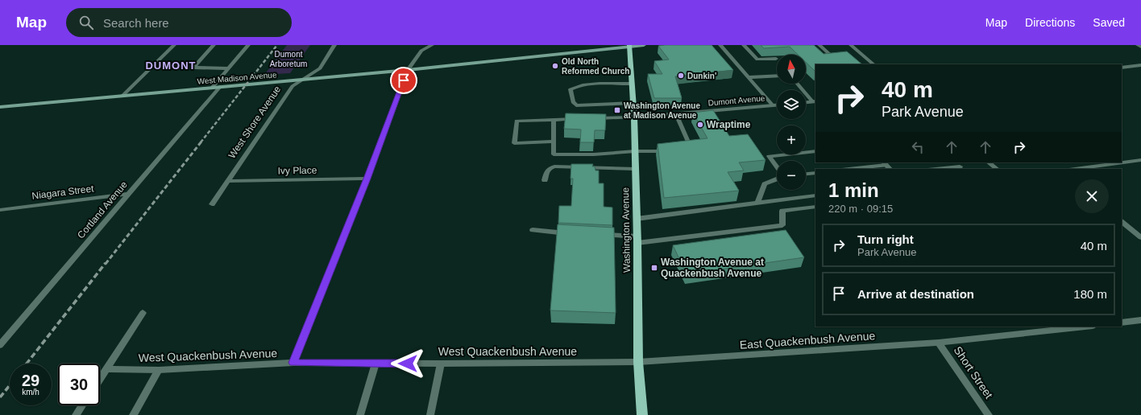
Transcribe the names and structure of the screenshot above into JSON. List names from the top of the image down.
{
  "streets": {
    "main road": ["West Madison Avenue", "Washington Avenue"],
    "street": [
      "Dumont Avenue",
      "West Shore Avenue",
      "Ivy Place",
      "Niagara Street",
      "Cortland Avenue",
      "East Quackenbush Avenue",
      "West Quackenbush Avenue",
      "Short Street"
    ]
  },
  "crossings": [
    ["West Madison Avenue", "West Shore Avenue"],
    ["West Madison Avenue", "Cortland Avenue"],
    ["West Madison Avenue", "Washington Avenue"],
    ["Dumont Avenue", "Washington Avenue"],
    ["West Shore Avenue", "Ivy Place"],
    ["Niagara Street", "Cortland Avenue"],
    ["Washington Avenue", "East Quackenbush Avenue"],
    ["Washington Avenue", "West Quackenbush Avenue"],
    ["East Quackenbush Avenue", "West Quackenbush Avenue"],
    ["East Quackenbush Avenue", "Short Street"]
  ],
  "districts": ["DUMONT"],
  "parks": ["Dumont Arboretum"],
  "places": {
    "other": ["Old North Reformed Church", "Dunkin'", "Wraptime"],
    "transit": ["Washington Avenue at Madison Avenue", "Washington Avenue at Quackenbush Avenue"]
  },
  "north": "top",
  "page": {
    "header": "Map",
    "search": "Search here",
    "nav": ["Map", "Directions", "Saved"],
    "map_buttons": ["+", "−"],
    "turn": ["40 m", "Park Avenue"],
    "heading": ["1 min", "220 m · 09:15"],
    "list": [
      {
        "name": "Turn right",
        "note": "Park Avenue",
        "value": "40 m"
      },
      {
        "name": "Arrive at destination",
        "value": "180 m"
      }
    ],
    "speed": "29 km/h",
    "limit": "30"
  }
}
